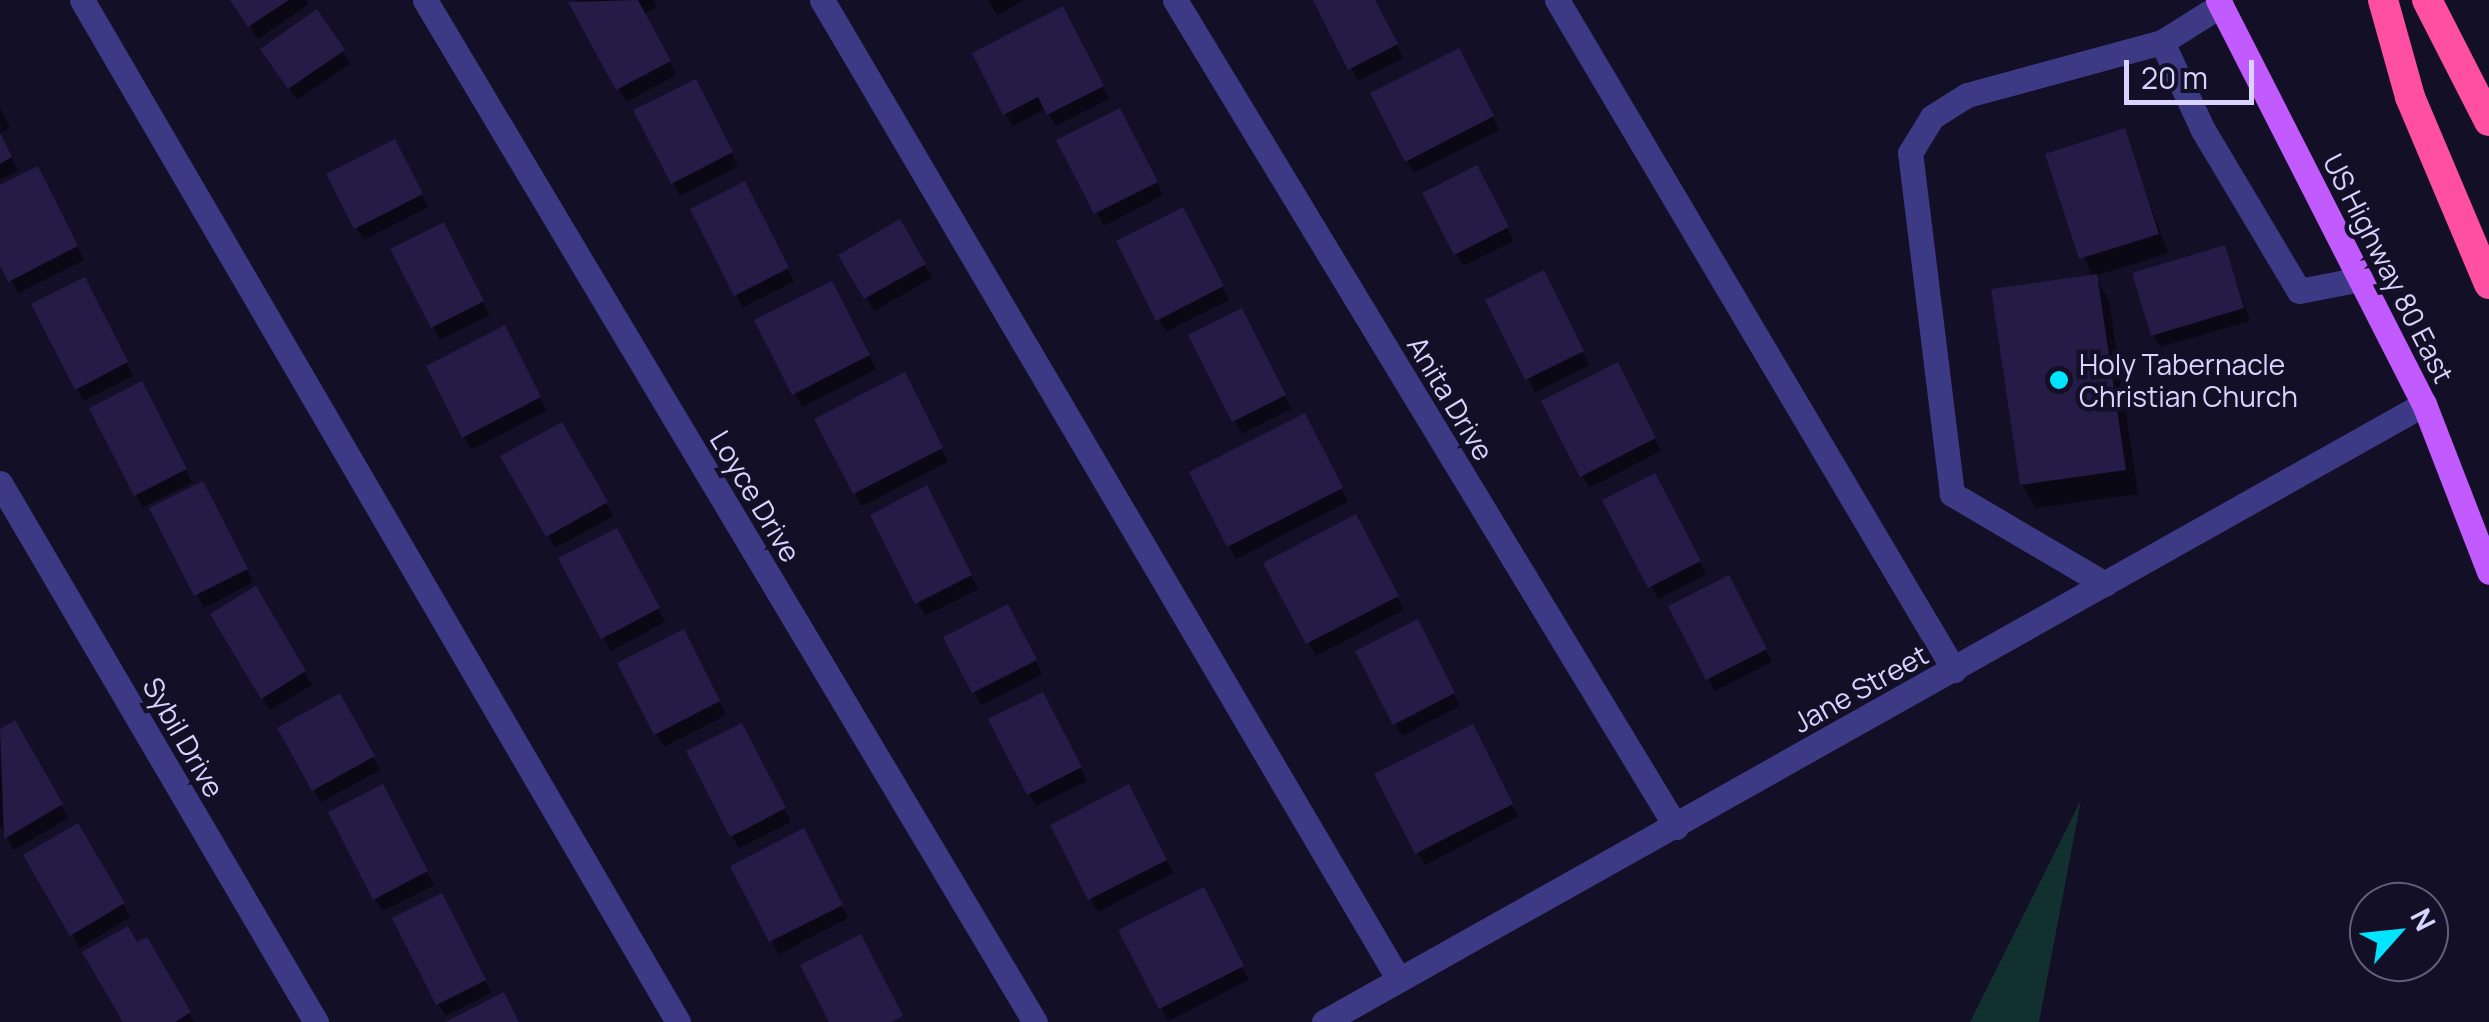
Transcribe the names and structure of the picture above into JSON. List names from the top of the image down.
{
  "streets": {
    "main road": ["US Highway 80 East"],
    "street": [
      "Anita Drive",
      "Loyce Drive",
      "Jane Street",
      "Sybil Drive"
    ]
  },
  "crossings": [
    ["US Highway 80 East", "Jane Street"],
    ["Anita Drive", "Jane Street"]
  ],
  "places": ["Holy Tabernacle Christian Church"],
  "scale_bar": "20 m",
  "north": "top right"
}
